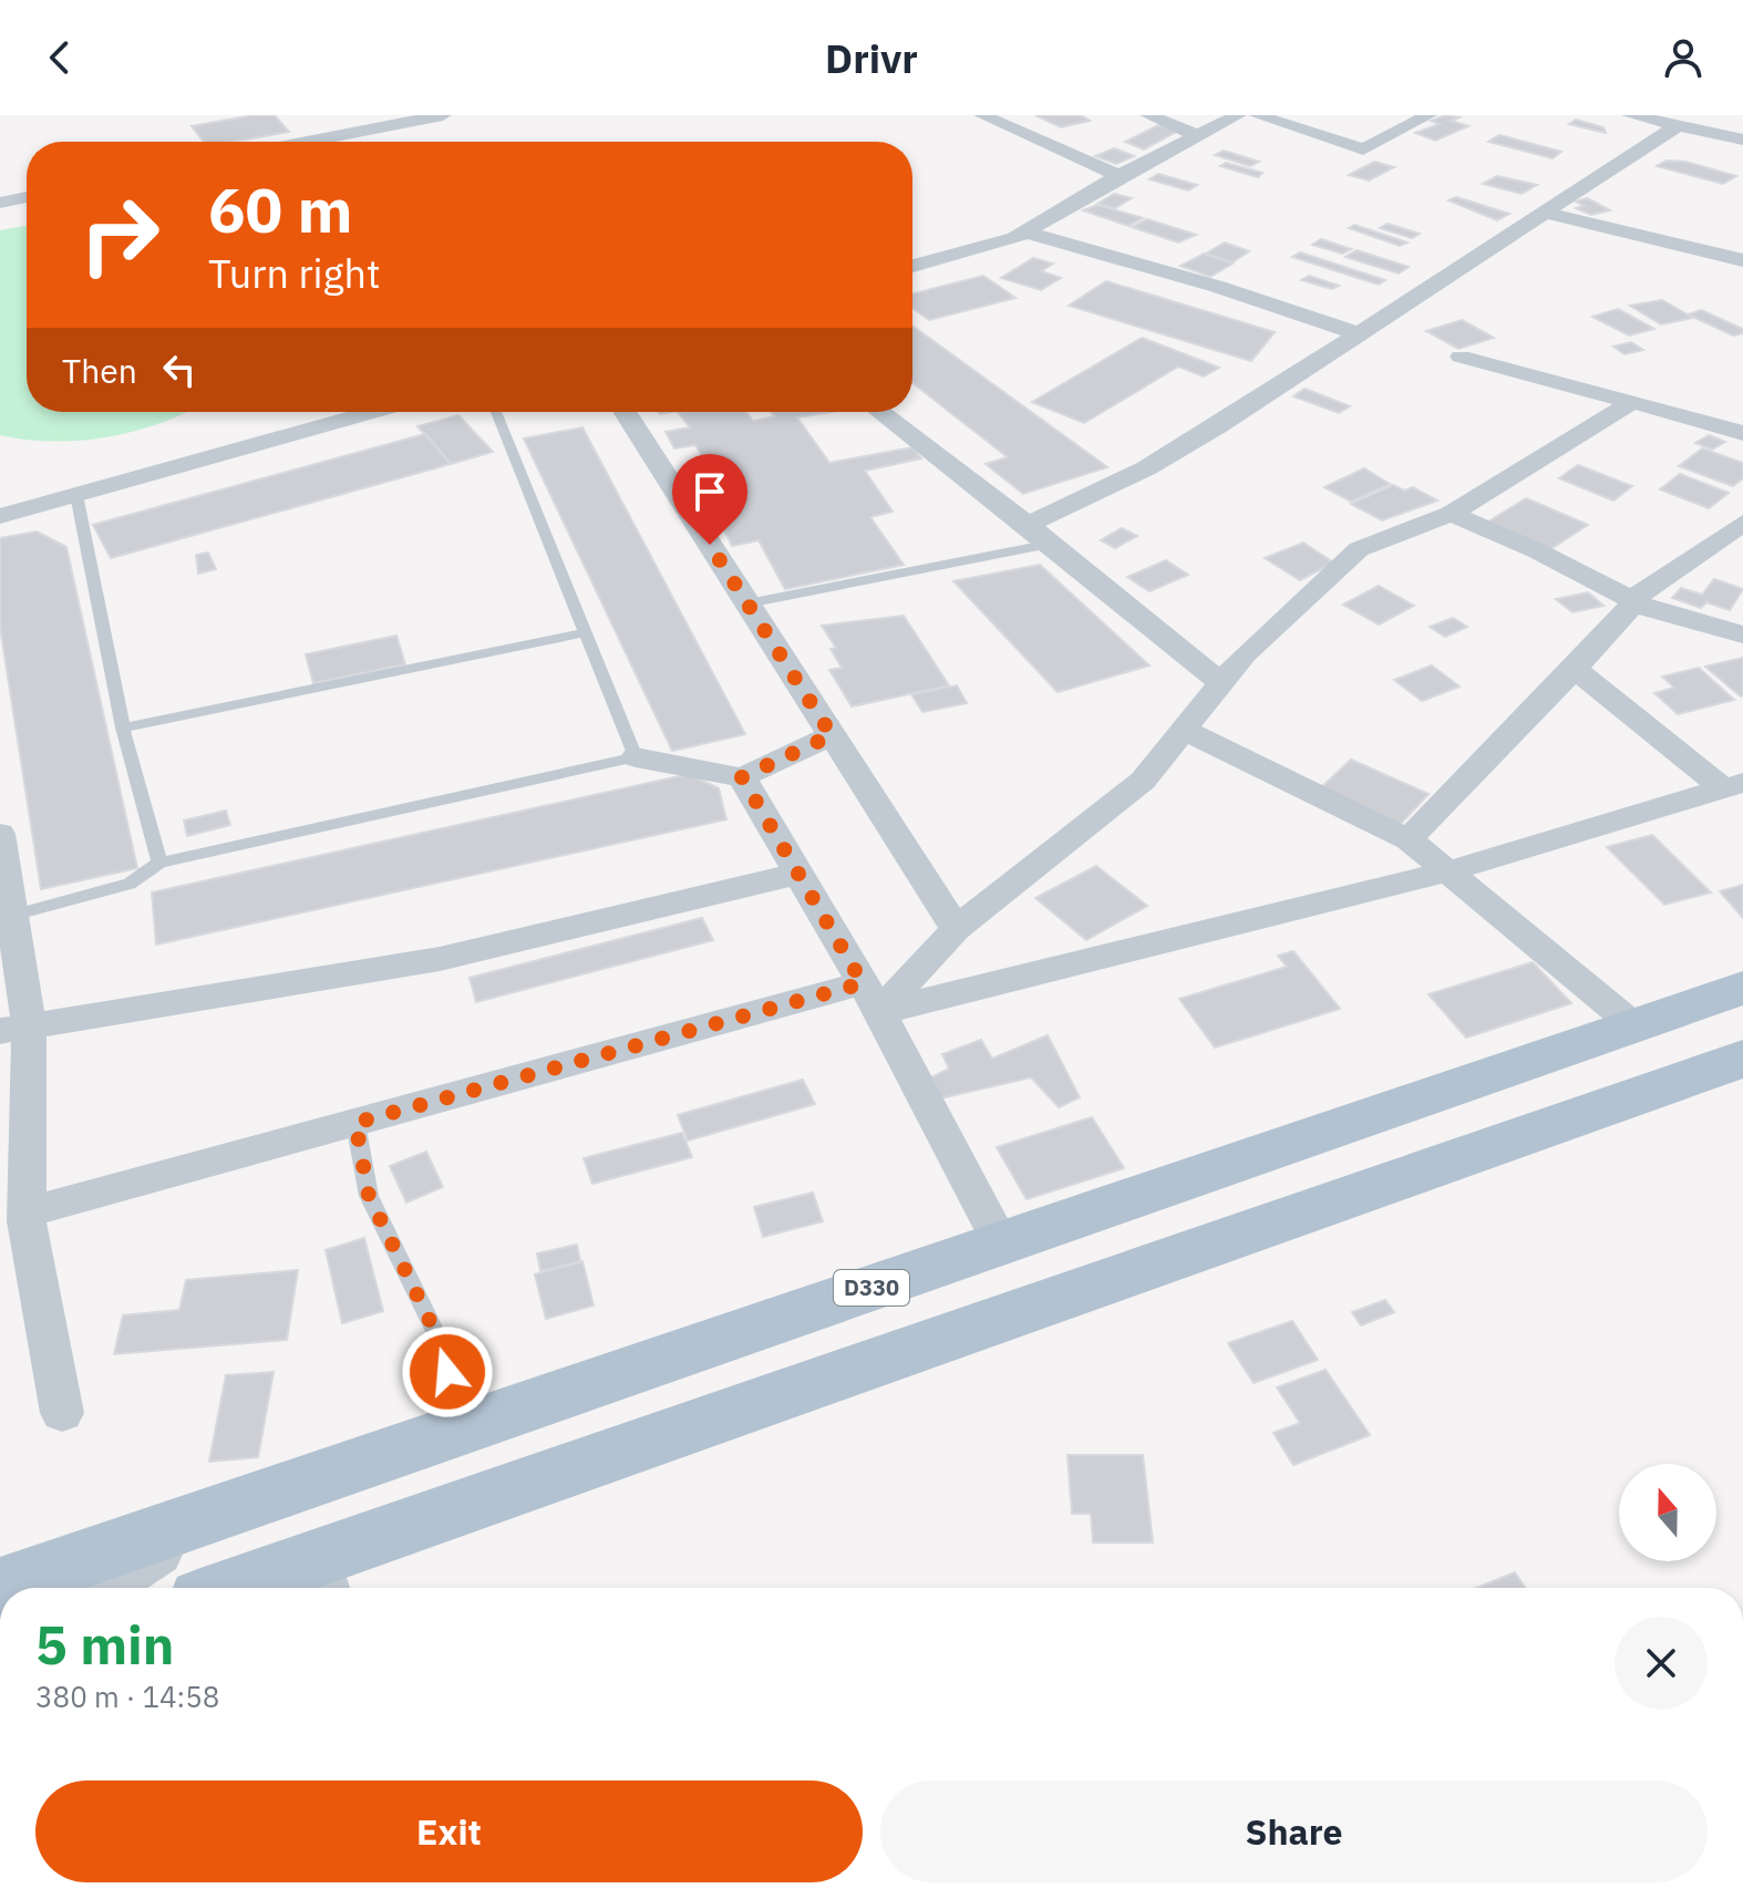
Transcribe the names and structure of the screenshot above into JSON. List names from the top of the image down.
{
  "streets": {
    "main road": ["D330"]
  },
  "north": "top",
  "page": {
    "header": "Drivr",
    "turn": ["60 m", "Turn right"],
    "then": "Then",
    "heading": ["5 min", "380 m · 14:58"],
    "buttons": ["Exit", "Share"]
  }
}
